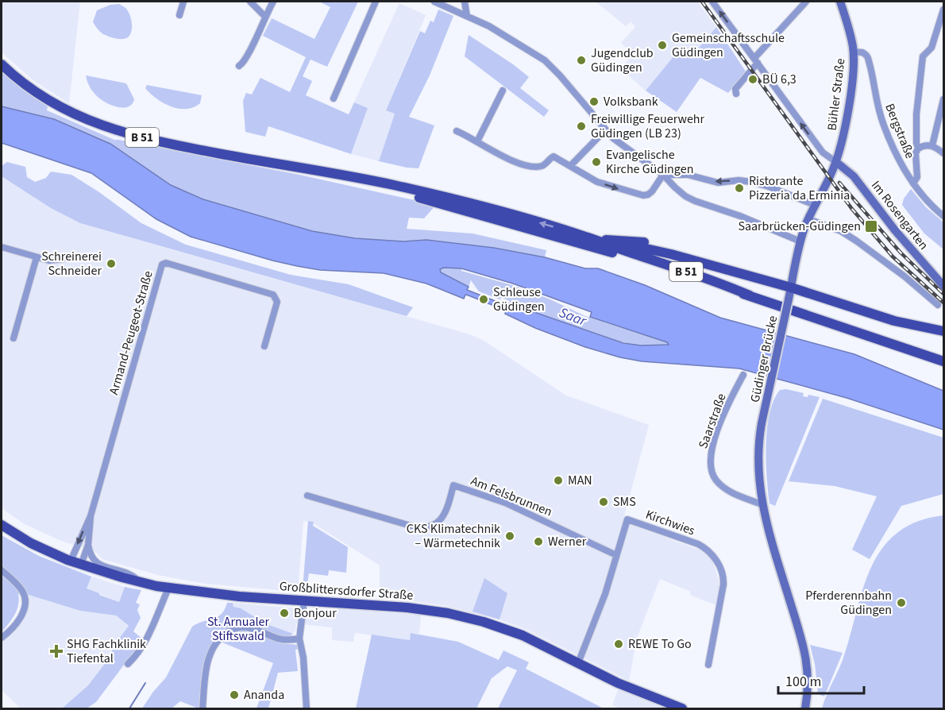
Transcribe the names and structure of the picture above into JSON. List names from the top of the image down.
{
  "streets": {
    "main road": [
      "Bühler Straße",
      "B 51",
      "Im Rosengarten",
      "Güdinger Brücke",
      "Großblittersdorfer Straße"
    ],
    "street": [
      "Bergstraße",
      "Armand-Peugeot-Straße",
      "Saarstraße",
      "Am Felsbrunnen",
      "Kirchwies"
    ]
  },
  "crossings": [
    ["Bühler Straße", "Bergstraße"],
    ["Bühler Straße", "Im Rosengarten"],
    ["Bühler Straße", "Güdinger Brücke"],
    ["Armand-Peugeot-Straße", "Großblittersdorfer Straße"],
    ["Güdinger Brücke", "Saarstraße"],
    ["Am Felsbrunnen", "Kirchwies"],
    ["Kirchwies", "Großblittersdorfer Straße"]
  ],
  "water": ["Saar"],
  "parks": ["St. Arnualer Stiftswald"],
  "places": {
    "other": [
      "Gemeinschaftsschule Güdingen",
      "Jugendclub Güdingen",
      "BÜ 6,3",
      "Volksbank",
      "Freiwillige Feuerwehr Güdingen (LB 23)",
      "Evangelische Kirche Güdingen",
      "Ristorante Pizzeria da Erminia",
      "Schreinerei Schneider",
      "Schleuse Güdingen",
      "MAN",
      "SMS",
      "CKS Klimatechnik – Wärmetechnik",
      "Werner",
      "Pferderennbahn Güdingen",
      "Bonjour",
      "REWE To Go",
      "Ananda"
    ],
    "transit": ["Saarbrücken-Güdingen"],
    "health": ["SHG Fachklinik Tiefental"]
  },
  "scale_bar": "100 m"
}
